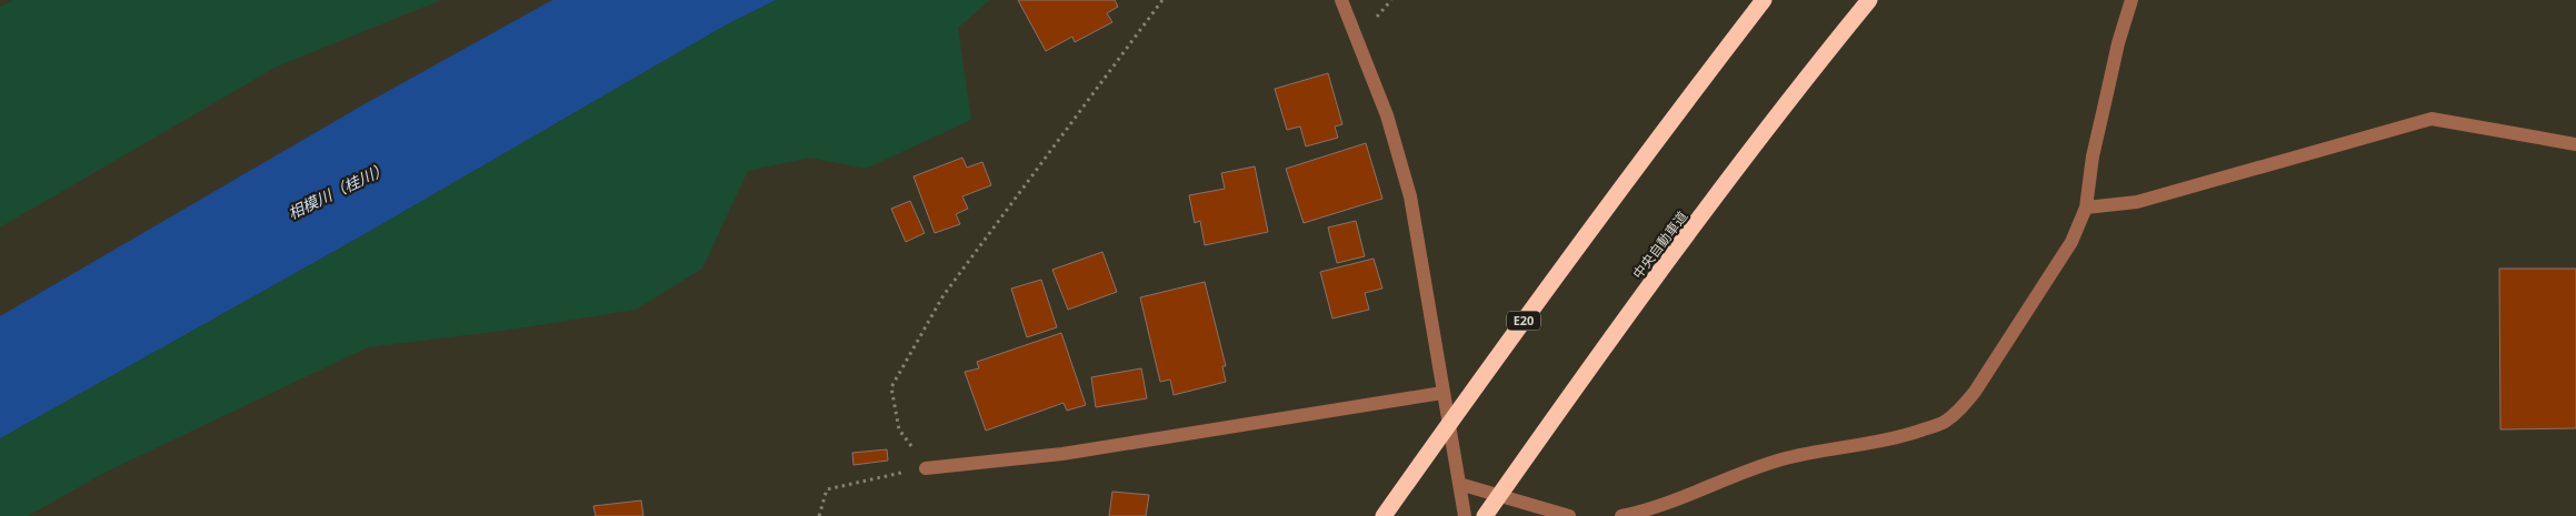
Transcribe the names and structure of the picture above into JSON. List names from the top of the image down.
{
  "streets": {
    "highway": ["中央自動車道", "E20"]
  },
  "water": ["相模川（桂川）"]
}
